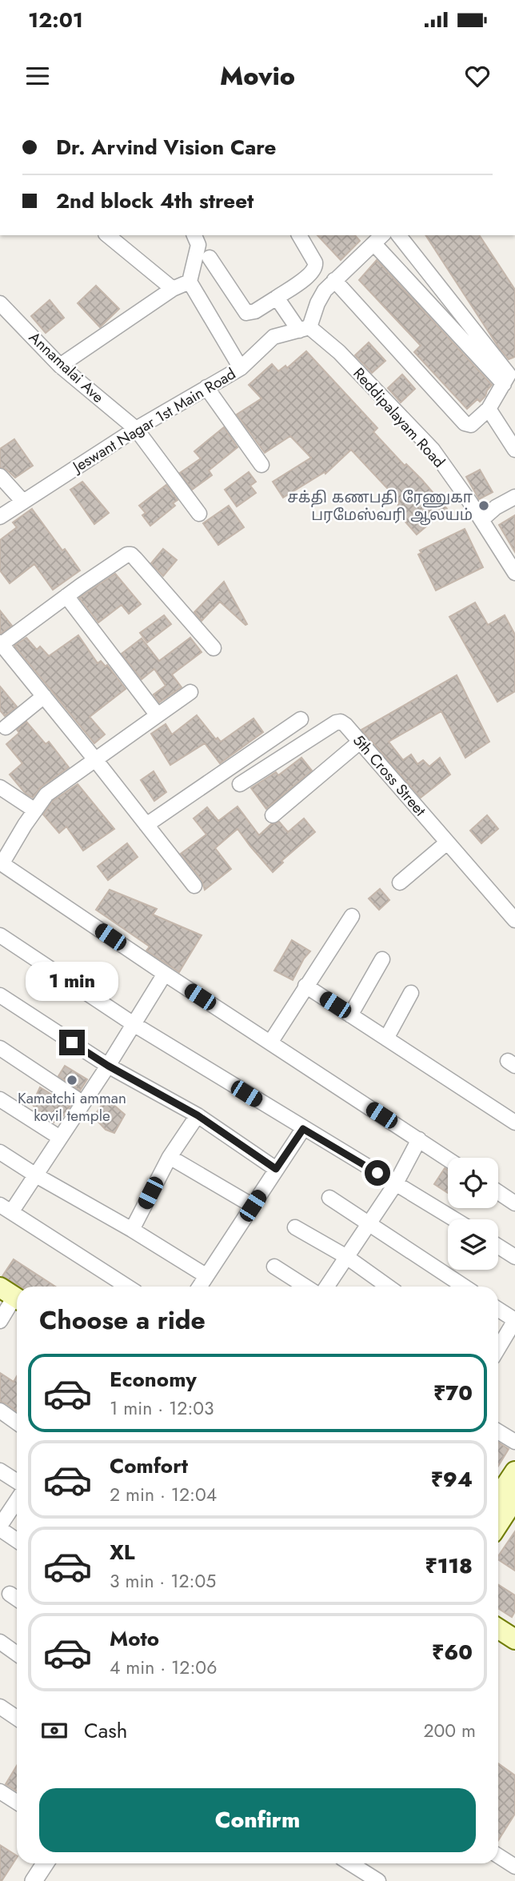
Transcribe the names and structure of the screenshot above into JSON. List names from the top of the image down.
{
  "streets": {
    "street": [
      "Annamalai Ave",
      "Reddipalayam Road",
      "Jeswant Nagar 1st Main Road",
      "5th Cross Street"
    ]
  },
  "crossings": [
    ["Annamalai Ave", "Jeswant Nagar 1st Main Road"],
    ["Reddipalayam Road", "Jeswant Nagar 1st Main Road"]
  ],
  "places": ["சக்தி கணபதி ரேணுகா பரமேஸ்வரி ஆலயம்", "Kamatchi amman kovil temple"],
  "page": {
    "status": "12:01",
    "header": "Movio",
    "banner": ["Dr. Arvind Vision Care", "2nd block 4th street"],
    "bubble": "1 min",
    "heading": "Choose a ride",
    "list": [
      {
        "name": "Economy",
        "note": "1 min · 12:03",
        "value": "₹70"
      },
      {
        "name": "Comfort",
        "note": "2 min · 12:04",
        "value": "₹94"
      },
      {
        "name": "XL",
        "note": "3 min · 12:05",
        "value": "₹118"
      },
      {
        "name": "Moto",
        "note": "4 min · 12:06",
        "value": "₹60"
      }
    ],
    "pay": ["Cash", "200 m"],
    "buttons": "Confirm"
  }
}
